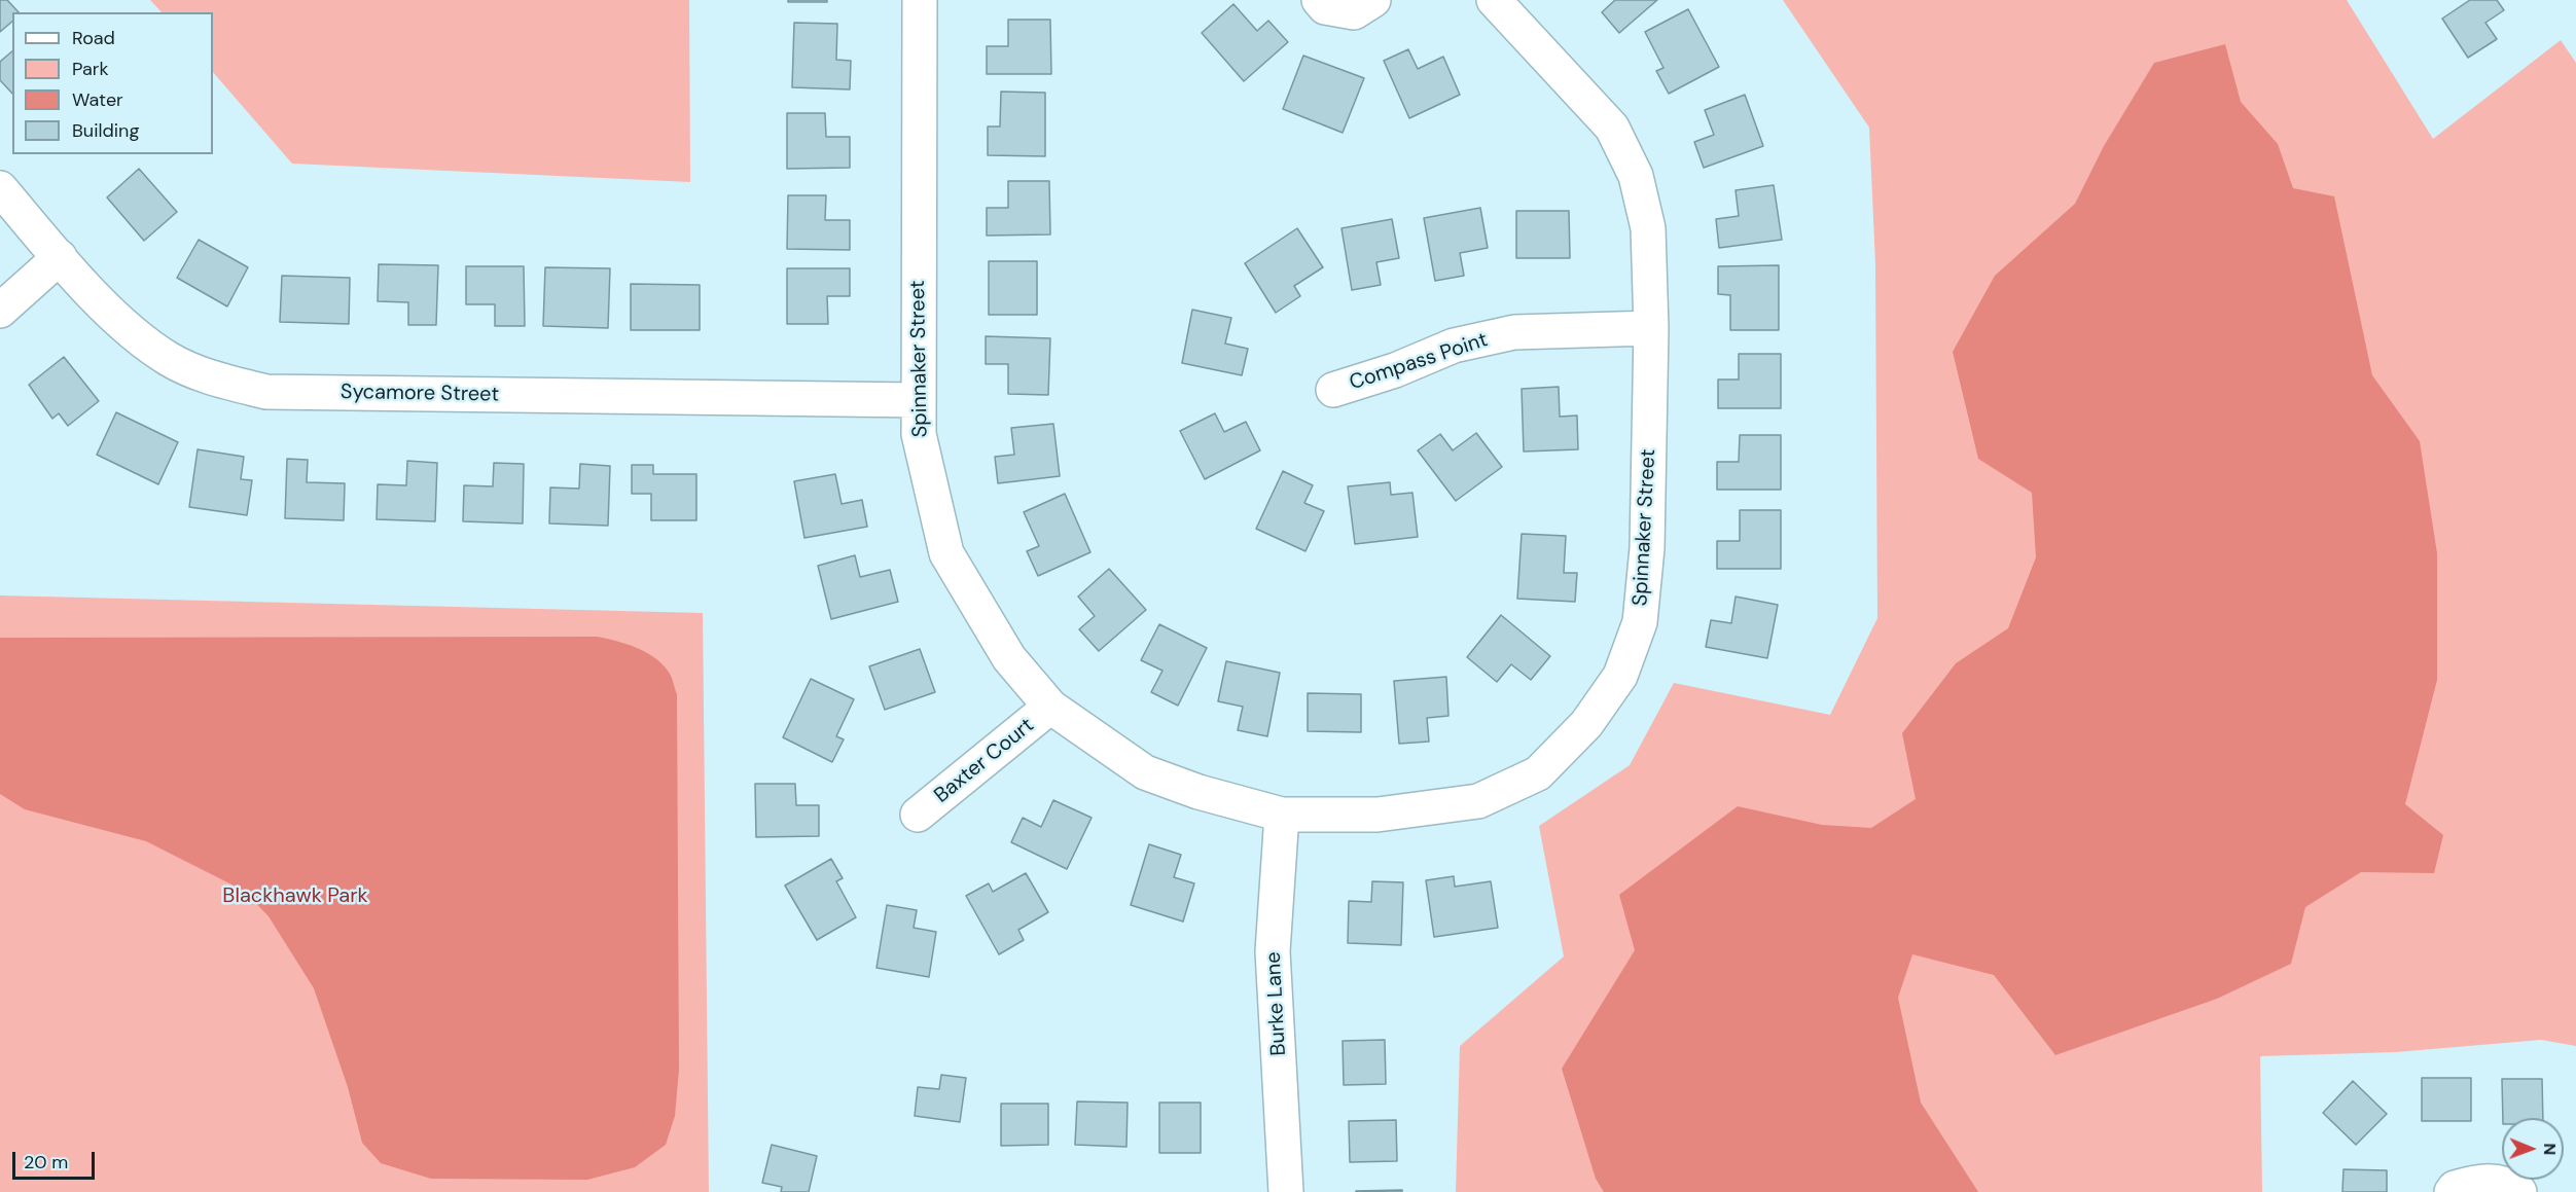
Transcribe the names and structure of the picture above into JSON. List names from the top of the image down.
{
  "streets": {
    "street": [
      "Spinnaker Street",
      "Compass Point",
      "Sycamore Street",
      "Baxter Court",
      "Burke Lane"
    ]
  },
  "crossings": [
    ["Spinnaker Street", "Compass Point"],
    ["Spinnaker Street", "Sycamore Street"],
    ["Spinnaker Street", "Baxter Court"],
    ["Spinnaker Street", "Burke Lane"]
  ],
  "parks": ["Blackhawk Park"],
  "legend": [
    "Road",
    "Park",
    "Water",
    "Building"
  ],
  "scale_bar": "20 m",
  "north": "right"
}
